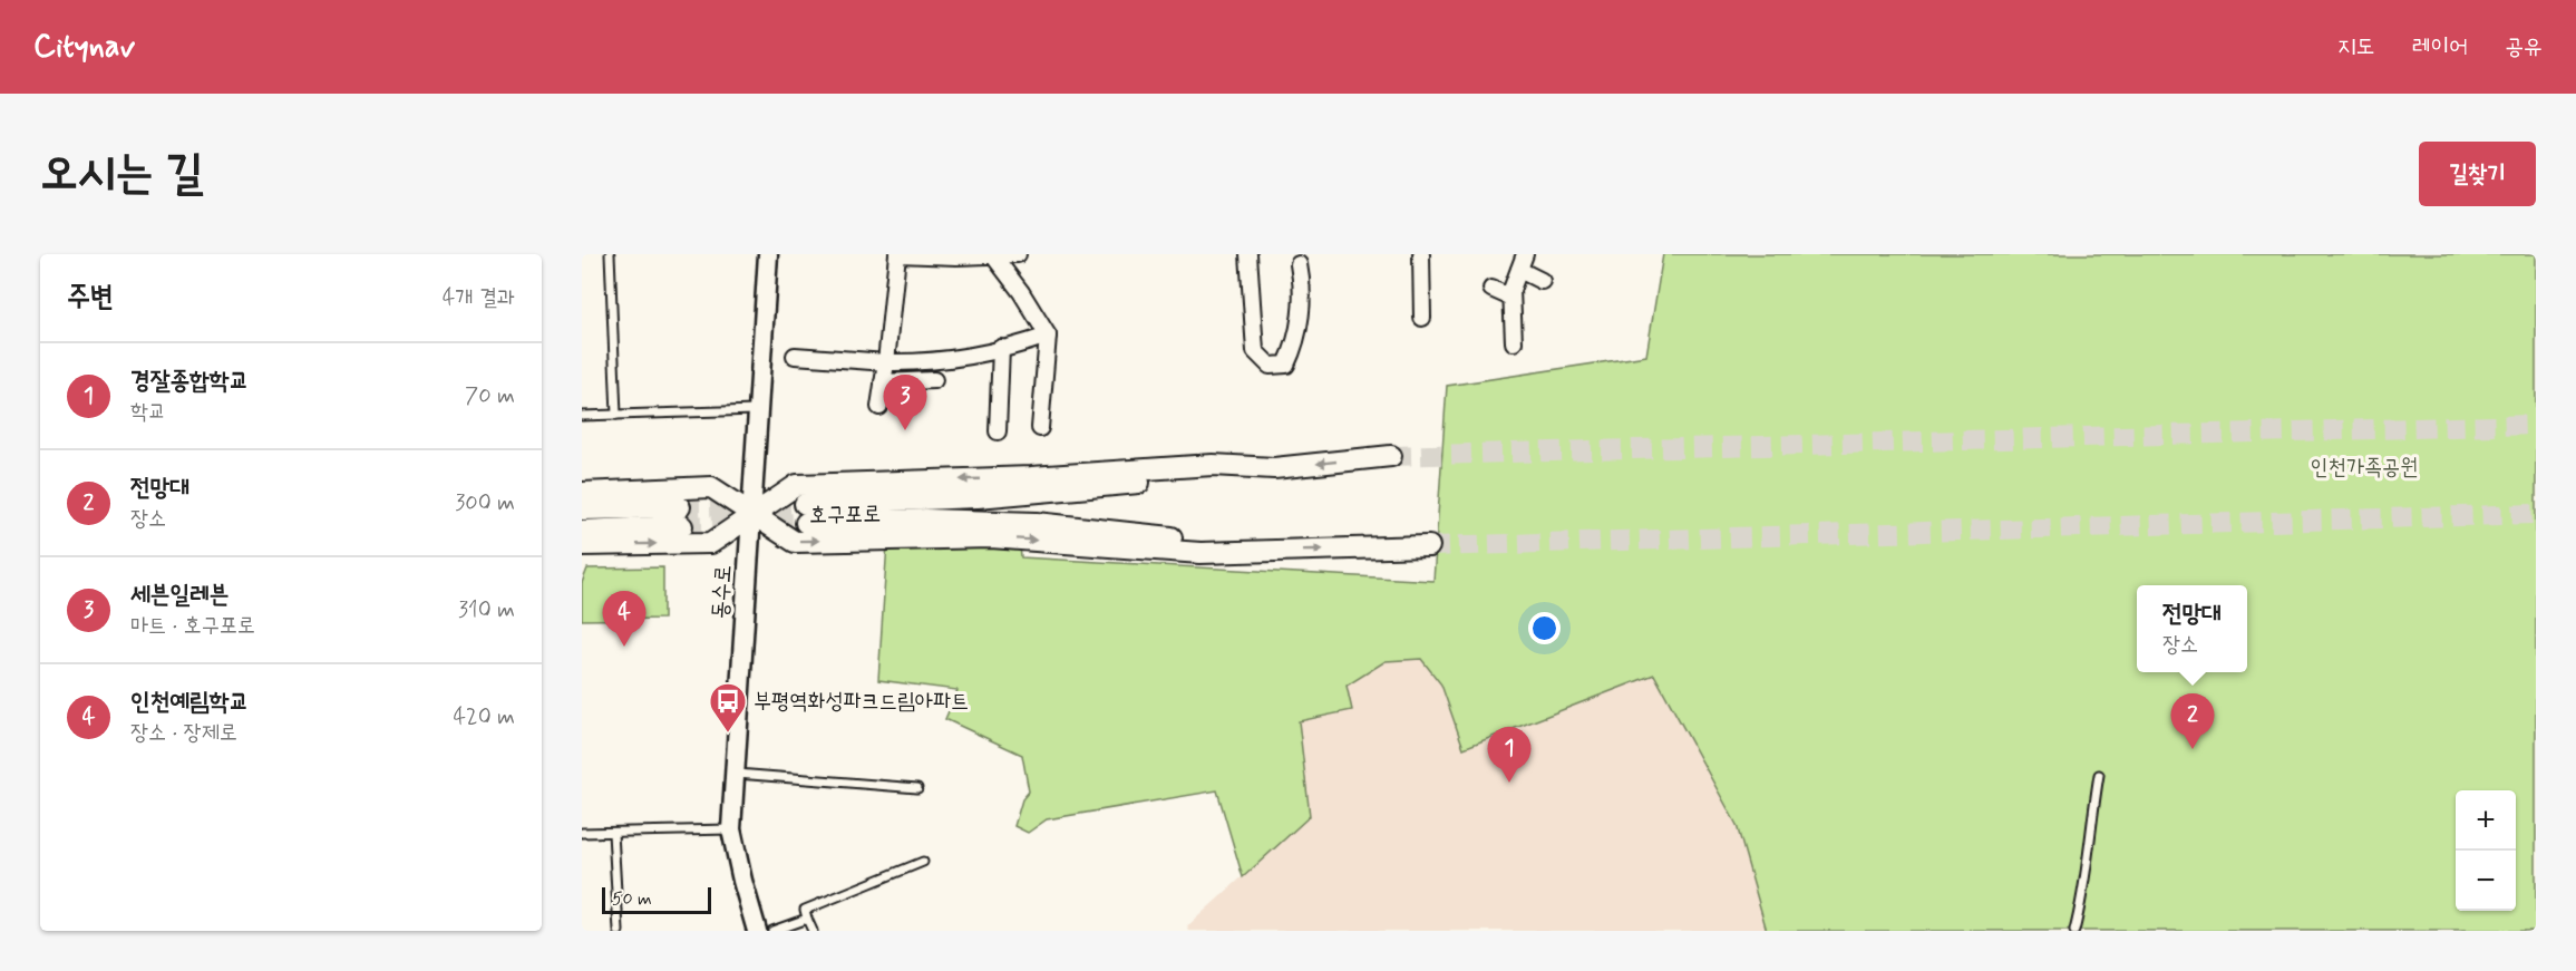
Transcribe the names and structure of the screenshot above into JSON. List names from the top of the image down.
{
  "streets": {
    "main road": ["호구포로"],
    "street": ["동수로"]
  },
  "crossings": [
    ["호구포로", "동수로"]
  ],
  "parks": ["인천가족공원"],
  "places": {
    "bus stop": ["부평역화성파크드림아파트"]
  },
  "scale_bar": "50 m",
  "page": {
    "header": "Citynav",
    "nav": ["지도", "레이어", "공유"],
    "buttons": "길찾기",
    "title": "오시는 길",
    "heading": ["주변", "4개 결과"],
    "list": [
      {
        "mark": "1",
        "name": "경잘종합학교",
        "note": "학교",
        "value": "70 m"
      },
      {
        "mark": "2",
        "name": "전망대",
        "note": "장소",
        "value": "300 m"
      },
      {
        "mark": "3",
        "name": "세븐일레븐",
        "note": "마트 · 호구포로",
        "value": "310 m"
      },
      {
        "mark": "4",
        "name": "인천예림학교",
        "note": "장소 · 장제로",
        "value": "420 m"
      }
    ],
    "pins": [
      "3",
      "4",
      "2",
      "1"
    ],
    "popup": ["전망대", "장소"],
    "map_buttons": ["+", "−"],
    "scale": "50 m"
  }
}
